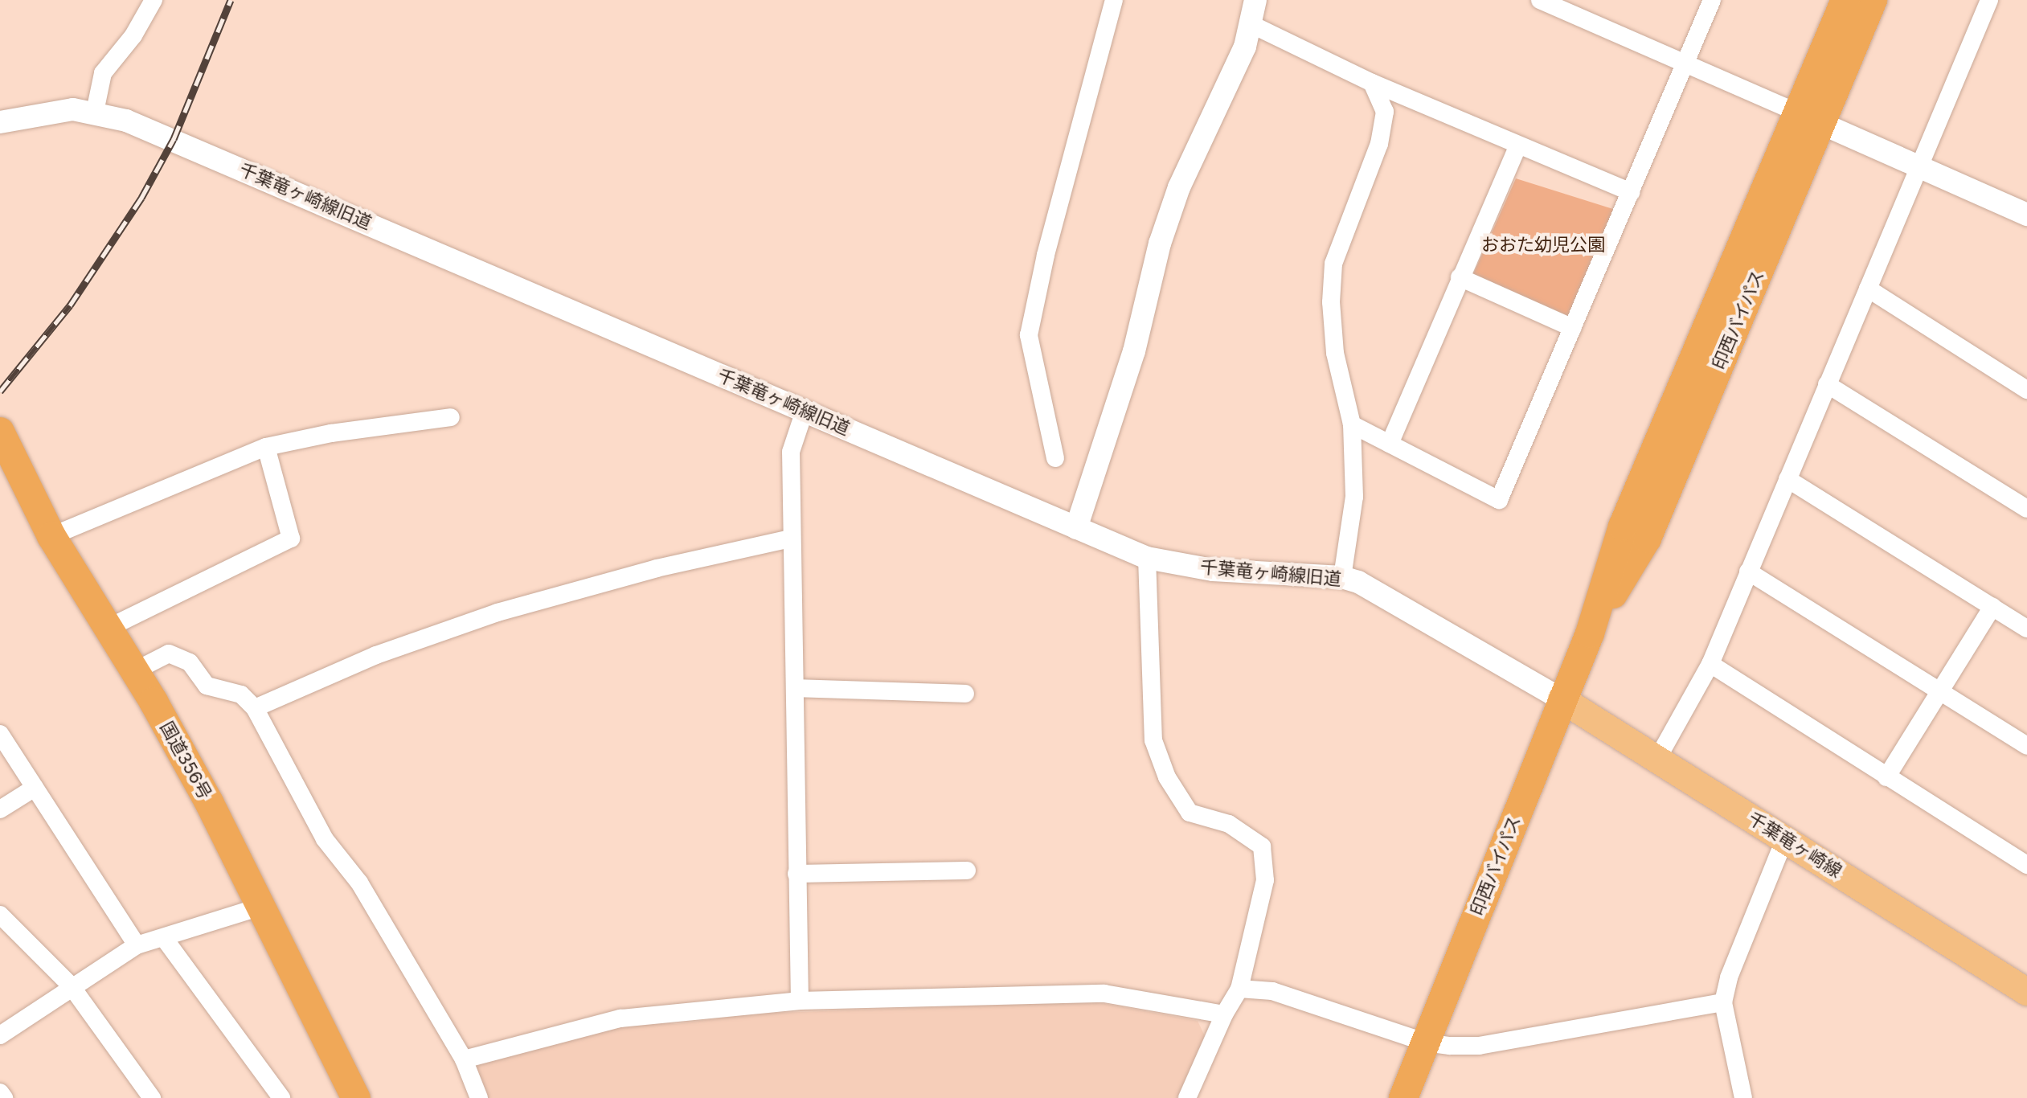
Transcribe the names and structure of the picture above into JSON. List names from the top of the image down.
{
  "streets": {
    "highway": ["印西バイパス", "国道356号"],
    "main road": ["千葉竜ヶ崎線"],
    "street": ["千葉竜ヶ崎線旧道"]
  },
  "crossings": [
    ["千葉竜ヶ崎線旧道", "印西バイパス"],
    ["千葉竜ヶ崎線旧道", "千葉竜ヶ崎線"],
    ["印西バイパス", "千葉竜ヶ崎線"]
  ],
  "parks": ["おおた幼児公園"]
}
